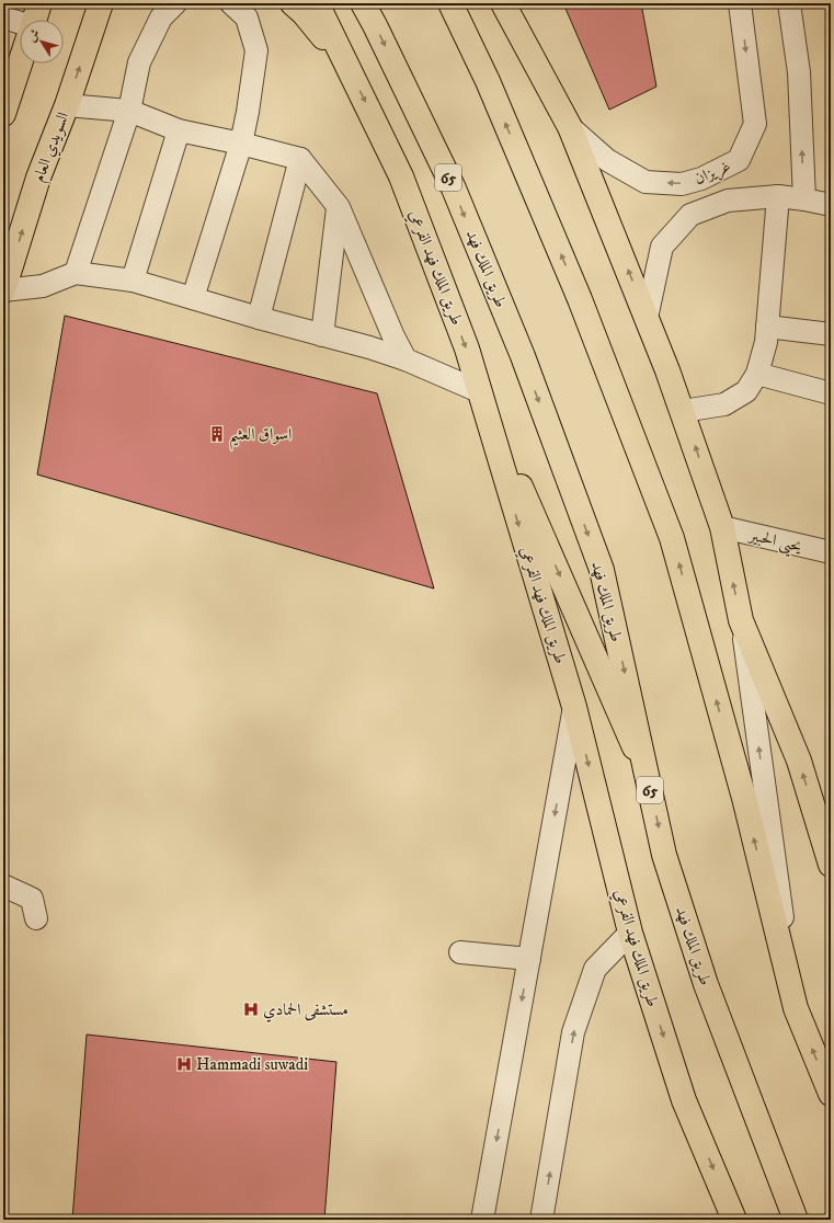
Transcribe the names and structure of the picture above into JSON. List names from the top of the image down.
{
  "streets": {
    "main road": [
      "السويدي العام",
      "65",
      "طريق الملك فهد الفرعي",
      "طريق الملك فهد"
    ],
    "street": ["غريزان", "يحيى الحبير"]
  },
  "one_way": ["السويدي العام"],
  "places": {
    "building": ["اسواق العثيم"],
    "hospital": ["مستشفى الحمادي", "Hammadi suwadi"]
  },
  "north": "top left"
}
